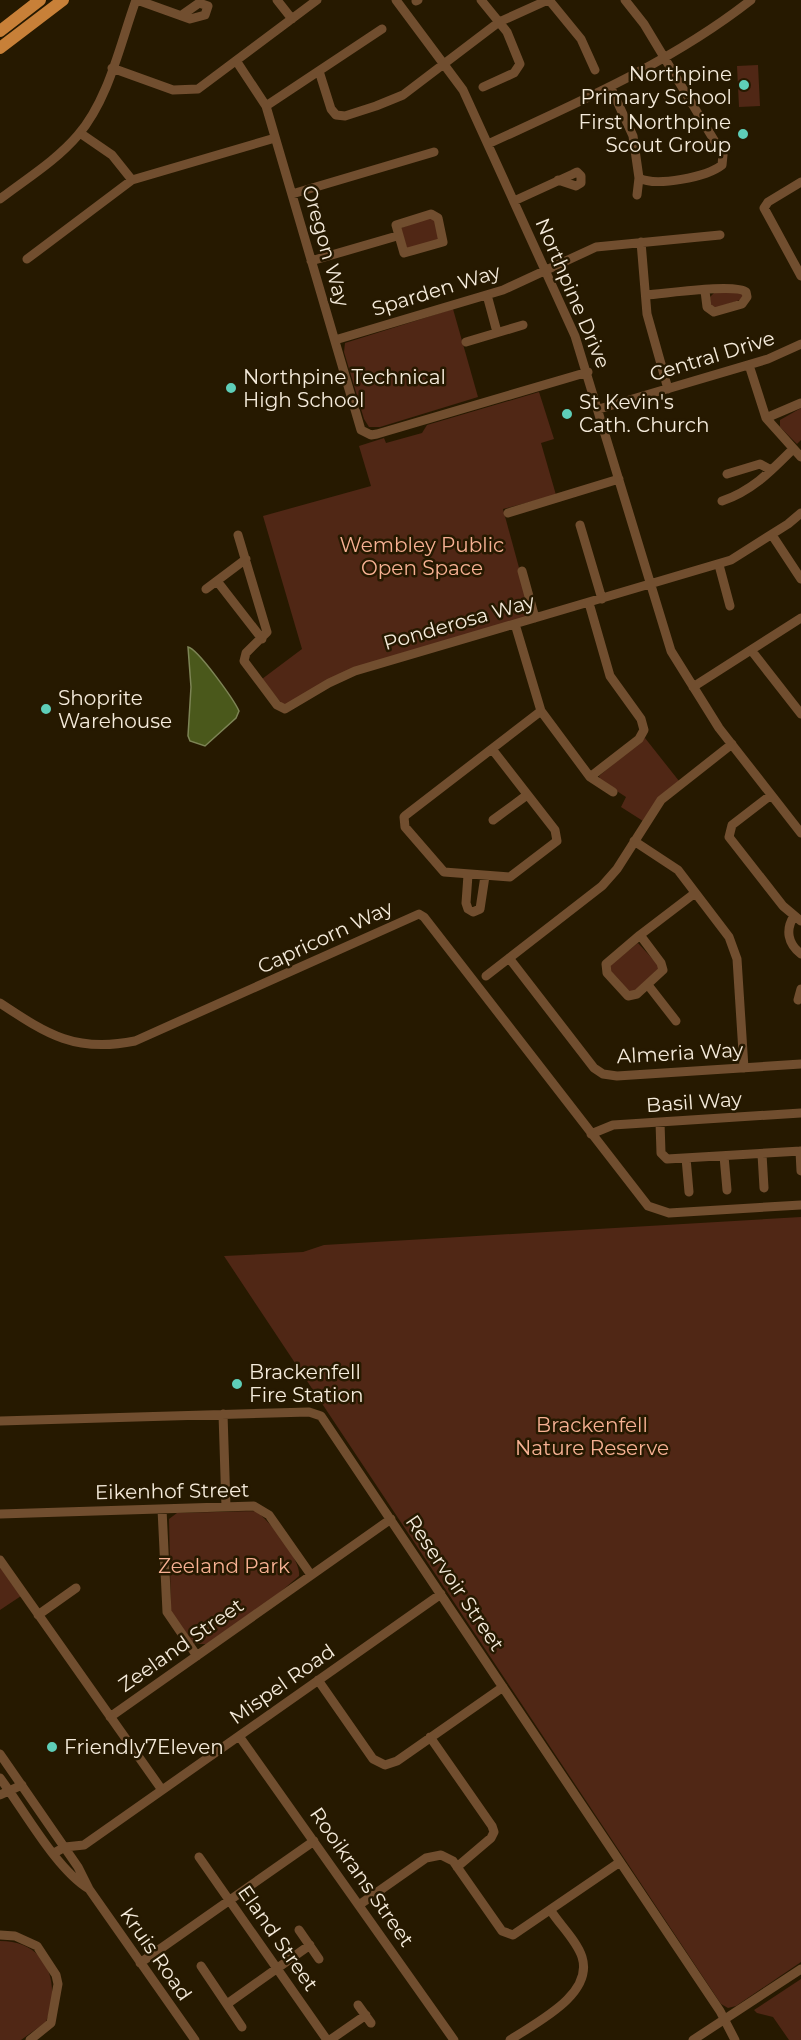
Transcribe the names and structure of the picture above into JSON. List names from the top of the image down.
{
  "streets": {
    "street": [
      "Oregon Way",
      "Sparden Way",
      "Northpine Drive",
      "Central Drive",
      "Ponderosa Way",
      "Capricorn Way",
      "Almeria Way",
      "Basil Way",
      "Eikenhof Street",
      "Reservoir Street",
      "Zeeland Street",
      "Mispel Road",
      "Rooikrans Street",
      "Eland Street",
      "Kruis Road"
    ]
  },
  "crossings": [
    ["Oregon Way", "Sparden Way"],
    ["Oregon Way", "Northpine Drive"],
    ["Sparden Way", "Northpine Drive"],
    ["Northpine Drive", "Central Drive"],
    ["Northpine Drive", "Ponderosa Way"],
    ["Capricorn Way", "Basil Way"],
    ["Eikenhof Street", "Zeeland Street"],
    ["Reservoir Street", "Zeeland Street"],
    ["Reservoir Street", "Mispel Road"],
    ["Mispel Road", "Rooikrans Street"],
    ["Mispel Road", "Kruis Road"]
  ],
  "parks": ["Wembley Public Open Space", "Brackenfell Nature Reserve", "Zeeland Park"],
  "places": [
    "Northpine Primary School",
    "First Northpine Scout Group",
    "Northpine Technical High School",
    "St Kevin's Cath. Church",
    "Shoprite Warehouse",
    "Brackenfell Fire Station",
    "Friendly7Eleven"
  ]
}
